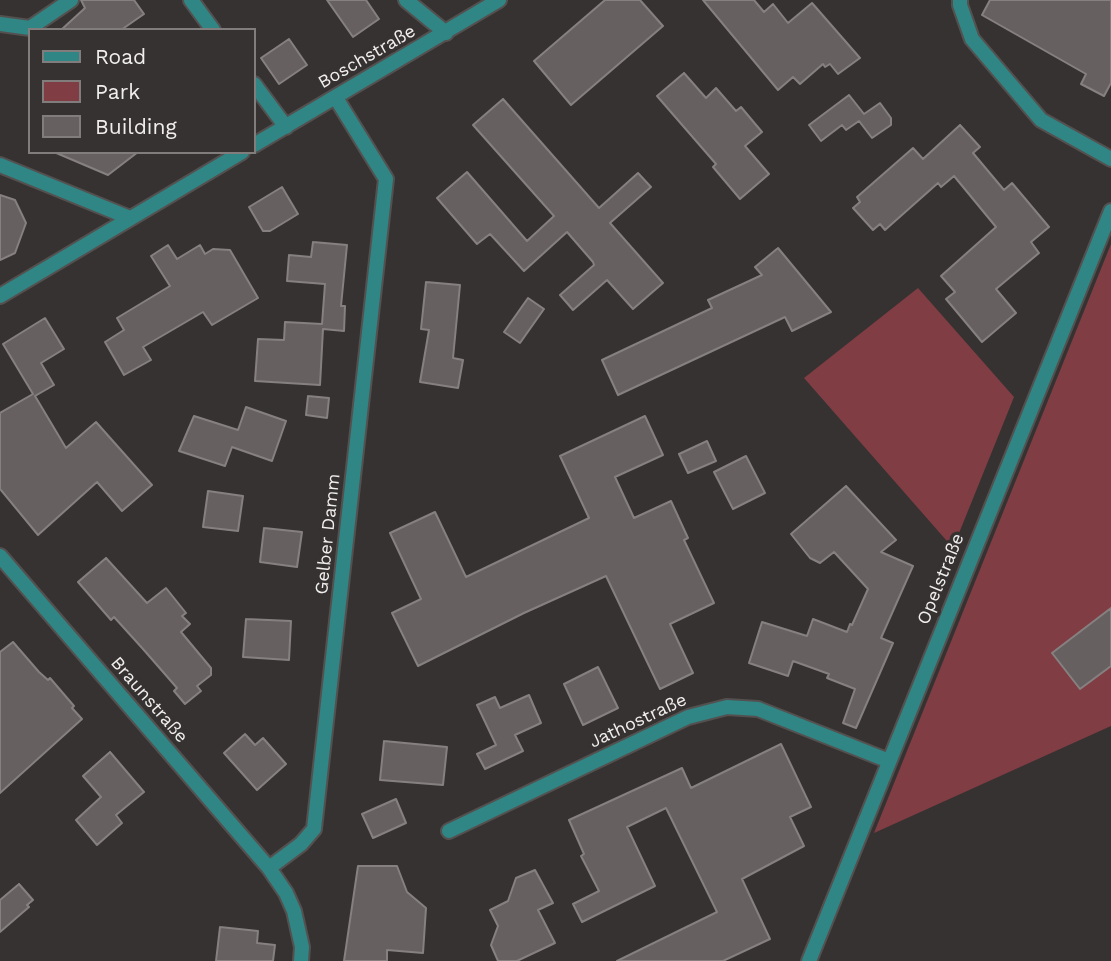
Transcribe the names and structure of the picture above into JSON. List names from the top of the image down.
{
  "streets": {
    "street": [
      "Boschstraße",
      "Gelber Damm",
      "Opelstraße",
      "Braunstraße",
      "Jathostraße"
    ]
  },
  "crossings": [
    ["Boschstraße", "Gelber Damm"],
    ["Gelber Damm", "Braunstraße"],
    ["Opelstraße", "Jathostraße"]
  ],
  "legend": ["Road", "Park", "Building"]
}
